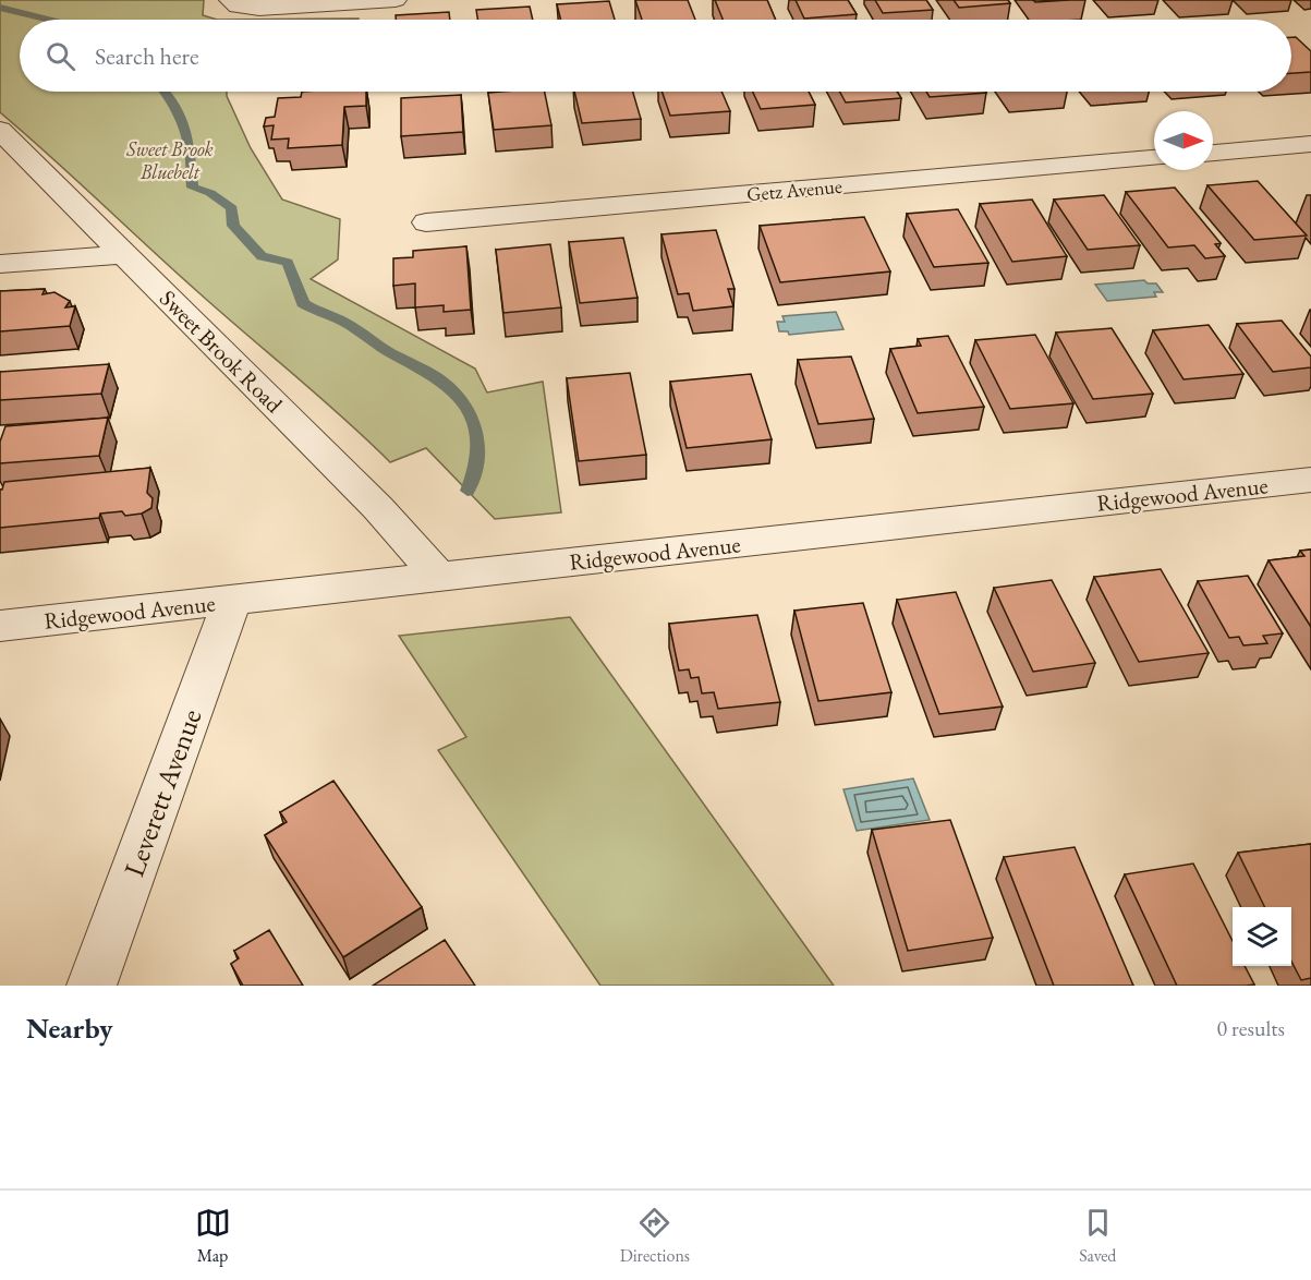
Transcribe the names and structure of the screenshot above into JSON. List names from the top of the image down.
{
  "streets": {
    "street": [
      "Getz Avenue",
      "Sweet Brook Road",
      "Ridgewood Avenue",
      "Leverett Avenue"
    ]
  },
  "crossings": [
    ["Sweet Brook Road", "Ridgewood Avenue"],
    ["Ridgewood Avenue", "Leverett Avenue"]
  ],
  "parks": ["Sweet Brook Bluebelt"],
  "north": "right",
  "page": {
    "search": "Search here",
    "heading": ["Nearby", "0 results"],
    "nav": ["Map", "Directions", "Saved"]
  }
}
